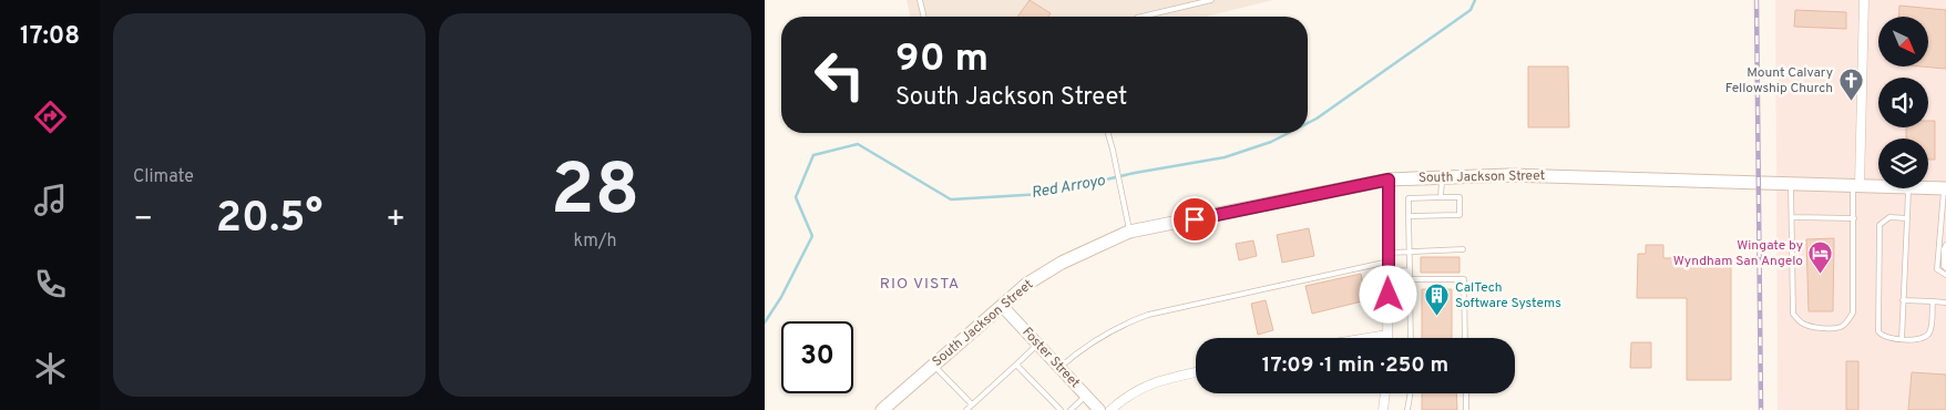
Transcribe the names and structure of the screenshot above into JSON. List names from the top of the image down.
{
  "streets": {
    "main road": ["South Jackson Street"],
    "street": ["Foster Street"]
  },
  "crossings": [
    ["South Jackson Street", "Foster Street"]
  ],
  "districts": ["RIO VISTA"],
  "water": ["Red Arroyo"],
  "places": {
    "church": ["Mount Calvary Fellowship Church"],
    "hotel": ["Wingate by Wyndham San Angelo"],
    "building": ["CalTech Software Systems"]
  },
  "north": "bottom right",
  "page": {
    "tabs": "17:08",
    "tile": [
      "Climate",
      ["28", "km/h"]
    ],
    "turn": ["90 m", "South Jackson Street"],
    "heat": ["−", "20.5°", "+"],
    "limit": "30",
    "trip": "17:09 · 1 min · 250 m"
  }
}
